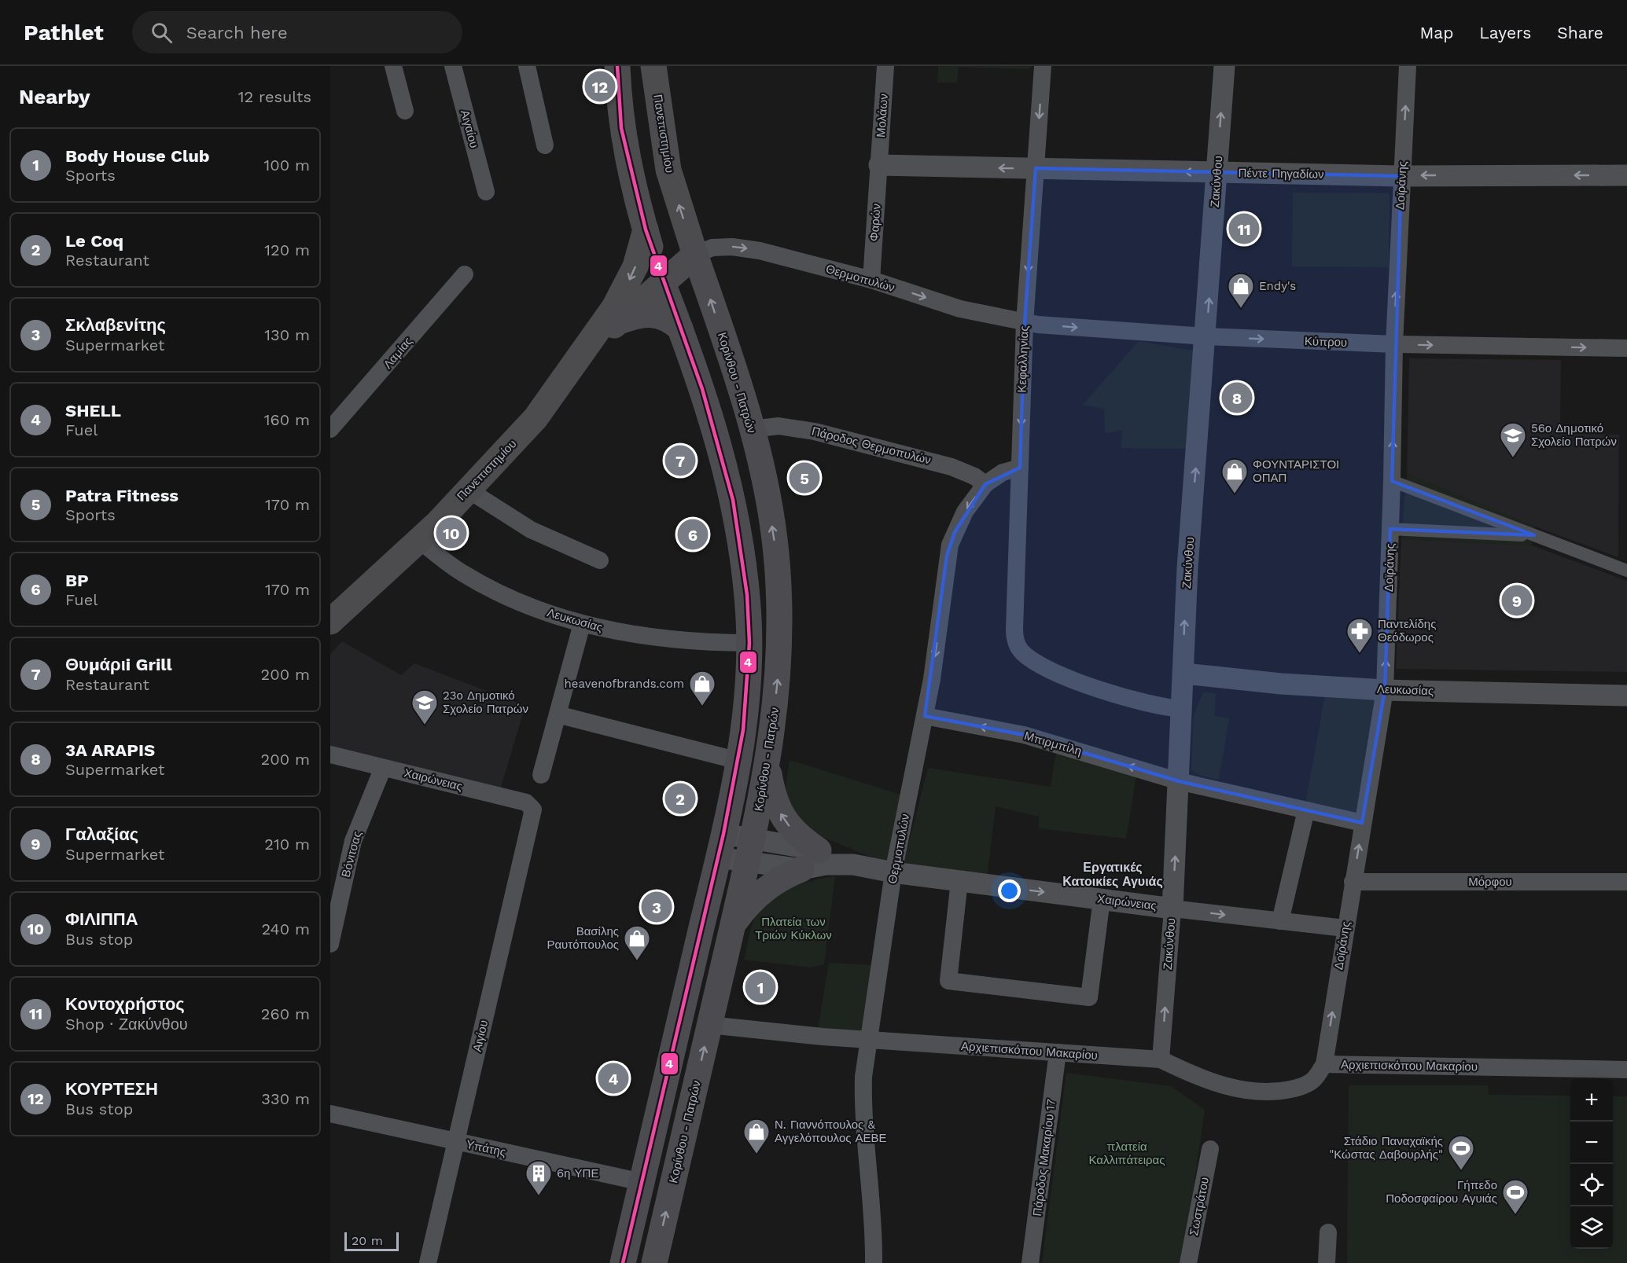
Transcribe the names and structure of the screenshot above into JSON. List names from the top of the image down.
{
  "streets": {
    "highway": ["Κορίνθου - Πατρών"],
    "main road": ["Πανεπιστημίου"],
    "street": [
      "Μολάων",
      "Αιγαίου",
      "Πέντε Πηγαδίων",
      "Ζακύνθου",
      "Δοϊράνης",
      "Φαρών",
      "Θερμοπυλών",
      "Κύπρου",
      "Λαμίας",
      "Κεφαλληνίας",
      "Πάροδος Θερμοπυλών",
      "Λευκωσίας",
      "Μπιρμπίλη",
      "Χαιρώνειας",
      "Βόνιτσας",
      "Μόρφου",
      "Αιγίου",
      "Αρχιεπισκόπου Μακαρίου",
      "Υπάτης",
      "Πάροδος Μακαρίου 17",
      "Σωστράτου"
    ]
  },
  "crossings": [
    ["Μολάων", "Πέντε Πηγαδίων"],
    ["Μολάων", "Φαρών"],
    ["Πανεπιστημίου", "Θερμοπυλών"],
    ["Πανεπιστημίου", "Κορίνθου - Πατρών"],
    ["Πανεπιστημίου", "Λευκωσίας"],
    ["Πέντε Πηγαδίων", "Ζακύνθου"],
    ["Πέντε Πηγαδίων", "Δοϊράνης"],
    ["Πέντε Πηγαδίων", "Φαρών"],
    ["Πέντε Πηγαδίων", "Κεφαλληνίας"],
    ["Ζακύνθου", "Κύπρου"],
    ["Ζακύνθου", "Κεφαλληνίας"],
    ["Ζακύνθου", "Λευκωσίας"],
    ["Ζακύνθου", "Μπιρμπίλη"],
    ["Ζακύνθου", "Χαιρώνειας"],
    ["Ζακύνθου", "Αρχιεπισκόπου Μακαρίου"],
    ["Δοϊράνης", "Κύπρου"],
    ["Δοϊράνης", "Λευκωσίας"],
    ["Δοϊράνης", "Μπιρμπίλη"],
    ["Δοϊράνης", "Χαιρώνειας"],
    ["Δοϊράνης", "Μόρφου"],
    ["Δοϊράνης", "Αρχιεπισκόπου Μακαρίου"],
    ["Φαρών", "Θερμοπυλών"],
    ["Θερμοπυλών", "Κύπρου"],
    ["Θερμοπυλών", "Κεφαλληνίας"],
    ["Θερμοπυλών", "Κορίνθου - Πατρών"],
    ["Θερμοπυλών", "Πάροδος Θερμοπυλών"],
    ["Θερμοπυλών", "Μπιρμπίλη"],
    ["Θερμοπυλών", "Χαιρώνειας"],
    ["Θερμοπυλών", "Αρχιεπισκόπου Μακαρίου"],
    ["Κύπρου", "Κεφαλληνίας"],
    ["Κορίνθου - Πατρών", "Πάροδος Θερμοπυλών"],
    ["Κορίνθου - Πατρών", "Χαιρώνειας"],
    ["Κορίνθου - Πατρών", "Αρχιεπισκόπου Μακαρίου"],
    ["Χαιρώνειας", "Βόνιτσας"],
    ["Χαιρώνειας", "Αιγίου"],
    ["Αιγίου", "Υπάτης"],
    ["Αρχιεπισκόπου Μακαρίου", "Πάροδος Μακαρίου 17"]
  ],
  "one_way": [
    "Πέντε Πηγαδίων",
    "Ζακύνθου",
    "Δοϊράνης",
    "Κύπρου",
    "Κεφαλληνίας",
    "Μπιρμπίλη"
  ],
  "districts": ["Εργατικές Κατοικίες Αγυιάς"],
  "parks": ["Πλατεία των Τριών Κύκλων", "πλατεία Καλλιπάτειρας"],
  "places": {
    "shop": [
      "Endy's",
      "ΦΟΥΝΤΑΡΙΣΤΟΙ ΟΠΑΠ",
      "heavenofbrands.com",
      "Βασίλης Ραυτόπουλος",
      "Ν. Γιαννόπουλος & Αγγελόπουλος ΑΕΒΕ"
    ],
    "school or university": ["56ο Δημοτικό Σχολείο Πατρών", "23ο Δημοτικό Σχολείο Πατρών"],
    "pharmacy": ["Παντελίδης Θεόδωρος"],
    "sports": ["Στάδιο Παναχαϊκής \"Κώστας Δαβουρλής\"", "Γήπεδο Ποδοσφαίρου Αγυιάς"],
    "building": ["6η ΥΠΕ"]
  },
  "lines": ["transit line 4"],
  "scale_bar": "20 m",
  "page": {
    "header": "Pathlet",
    "search": "Search here",
    "nav": ["Map", "Layers", "Share"],
    "heading": ["Nearby", "12 results"],
    "pins": [
      "12",
      "11",
      "8",
      "7",
      "5",
      "10",
      "6",
      "9",
      "2",
      "3",
      "1",
      "4"
    ],
    "list": [
      {
        "mark": "1",
        "name": "Body House Club",
        "note": "Sports",
        "value": "100 m"
      },
      {
        "mark": "2",
        "name": "Le Coq",
        "note": "Restaurant",
        "value": "120 m"
      },
      {
        "mark": "3",
        "name": "Σκλαβενίτης",
        "note": "Supermarket",
        "value": "130 m"
      },
      {
        "mark": "4",
        "name": "SHELL",
        "note": "Fuel",
        "value": "160 m"
      },
      {
        "mark": "5",
        "name": "Patra Fitness",
        "note": "Sports",
        "value": "170 m"
      },
      {
        "mark": "6",
        "name": "BP",
        "note": "Fuel",
        "value": "170 m"
      },
      {
        "mark": "7",
        "name": "Θυμάριi Grill",
        "note": "Restaurant",
        "value": "200 m"
      },
      {
        "mark": "8",
        "name": "3A ARAPIS",
        "note": "Supermarket",
        "value": "200 m"
      },
      {
        "mark": "9",
        "name": "Γαλαξίας",
        "note": "Supermarket",
        "value": "210 m"
      },
      {
        "mark": "10",
        "name": "ΦΙΛΙΠΠΑ",
        "note": "Bus stop",
        "value": "240 m"
      },
      {
        "mark": "11",
        "name": "Κοντοχρήστος",
        "note": "Shop · Ζακύνθου",
        "value": "260 m"
      },
      {
        "mark": "12",
        "name": "ΚΟΥΡΤΕΣΗ",
        "note": "Bus stop",
        "value": "330 m"
      }
    ],
    "map_buttons": ["+", "−"],
    "scale": "20 m"
  }
}
